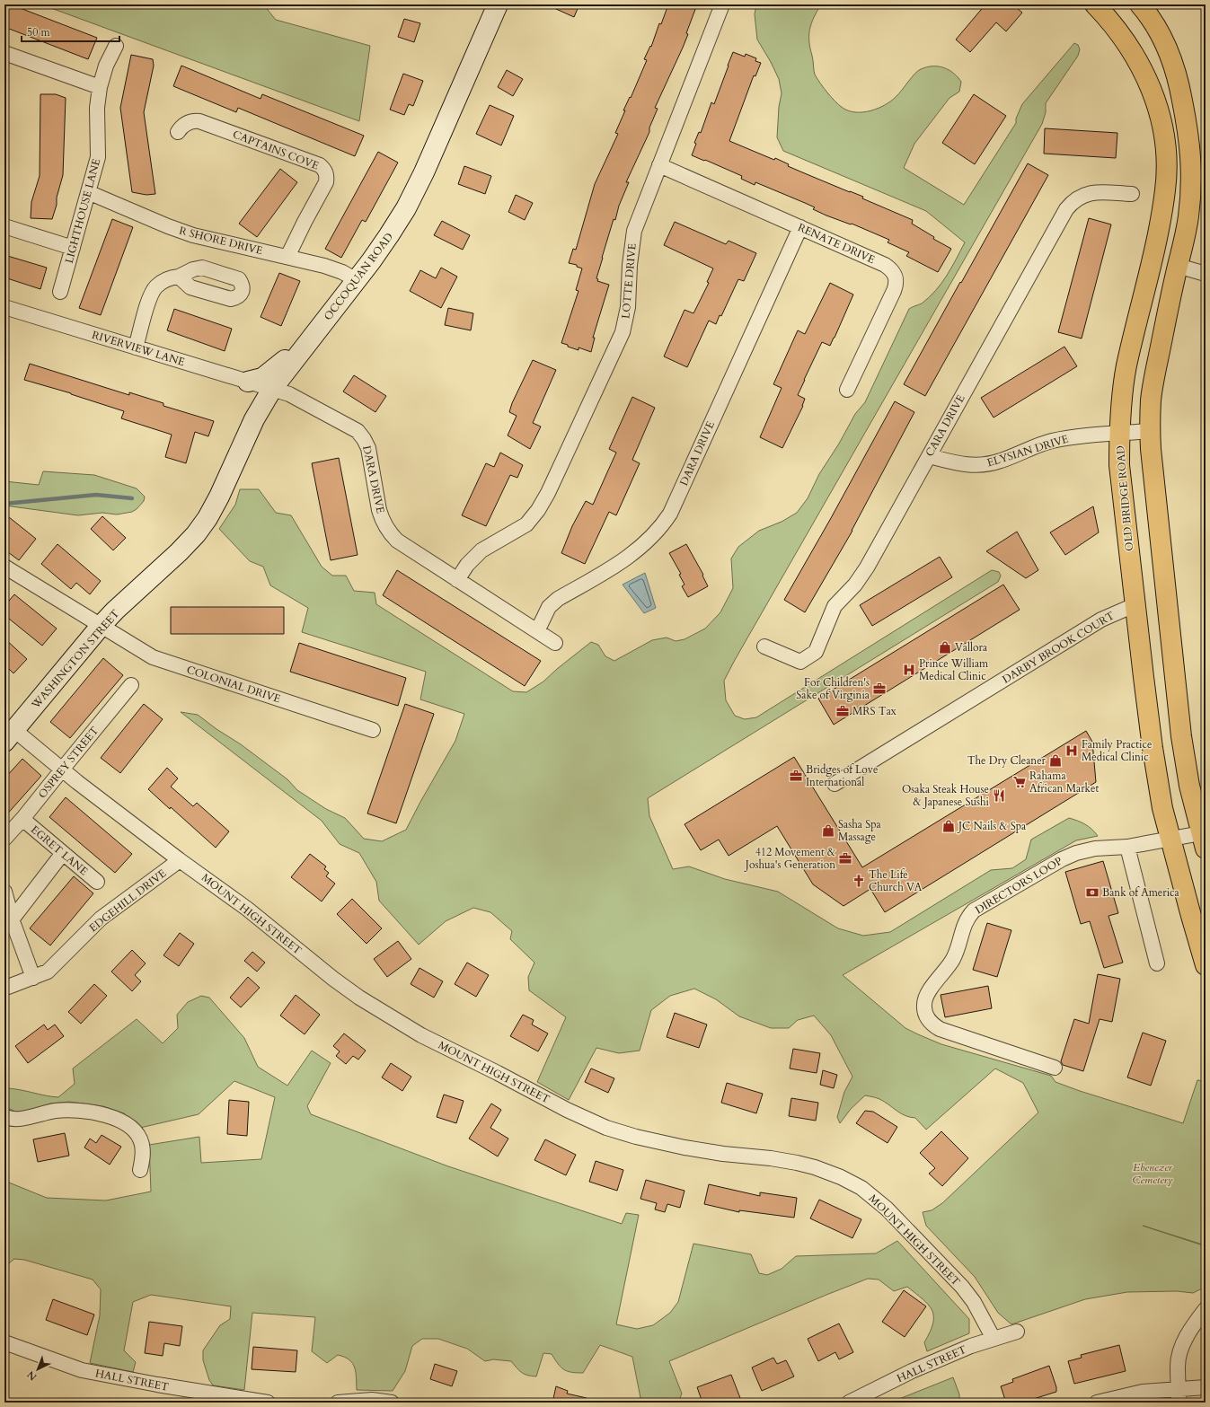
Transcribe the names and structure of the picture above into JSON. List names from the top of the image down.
{
  "streets": {
    "main road": ["OLD BRIDGE ROAD"],
    "street": [
      "CAPTAINS COVE",
      "LIGHTHOUSE LANE",
      "R SHORE DRIVE",
      "RENATE DRIVE",
      "OCCOQUAN ROAD",
      "LOTTE DRIVE",
      "RIVERVIEW LANE",
      "CARA DRIVE",
      "ELYSIAN DRIVE",
      "DARA DRIVE",
      "DARBY BROOK COURT",
      "WASHINGTON STREET",
      "COLONIAL DRIVE",
      "OSPREY STREET",
      "EGRET LANE",
      "DIRECTORS LOOP",
      "EDGEHILL DRIVE",
      "MOUNT HIGH STREET",
      "HALL STREET"
    ]
  },
  "crossings": [
    ["CAPTAINS COVE", "R SHORE DRIVE"],
    ["LIGHTHOUSE LANE", "R SHORE DRIVE"],
    ["R SHORE DRIVE", "OCCOQUAN ROAD"],
    ["RENATE DRIVE", "LOTTE DRIVE"],
    ["RENATE DRIVE", "DARA DRIVE"],
    ["OCCOQUAN ROAD", "RIVERVIEW LANE"],
    ["OCCOQUAN ROAD", "DARA DRIVE"],
    ["OCCOQUAN ROAD", "WASHINGTON STREET"],
    ["LOTTE DRIVE", "DARA DRIVE"],
    ["RIVERVIEW LANE", "DARA DRIVE"],
    ["CARA DRIVE", "ELYSIAN DRIVE"],
    ["ELYSIAN DRIVE", "OLD BRIDGE ROAD"],
    ["OLD BRIDGE ROAD", "DARBY BROOK COURT"],
    ["OLD BRIDGE ROAD", "DIRECTORS LOOP"],
    ["WASHINGTON STREET", "COLONIAL DRIVE"],
    ["WASHINGTON STREET", "MOUNT HIGH STREET"],
    ["OSPREY STREET", "EGRET LANE"],
    ["OSPREY STREET", "MOUNT HIGH STREET"],
    ["EDGEHILL DRIVE", "MOUNT HIGH STREET"],
    ["MOUNT HIGH STREET", "HALL STREET"]
  ],
  "parks": ["Ebenezer Cemetery"],
  "places": {
    "shop": [
      "Vallora",
      "The Dry Cleaner",
      "JC Nails & Spa",
      "Sasha Spa Massage"
    ],
    "hospital": ["Prince William Medical Clinic", "Family Practice Medical Clinic"],
    "office": [
      "For Children's Sake of Virginia",
      "MRS Tax",
      "Bridges of Love International",
      "412 Movement & Joshua's Generation"
    ],
    "supermarket": ["Rahama African Market"],
    "restaurant": ["Osaka Steak House & Japanese Sushi"],
    "church": ["The Life Church VA"],
    "bank": ["Bank of America"]
  },
  "scale_bar": "50 m",
  "north": "bottom left"
}
